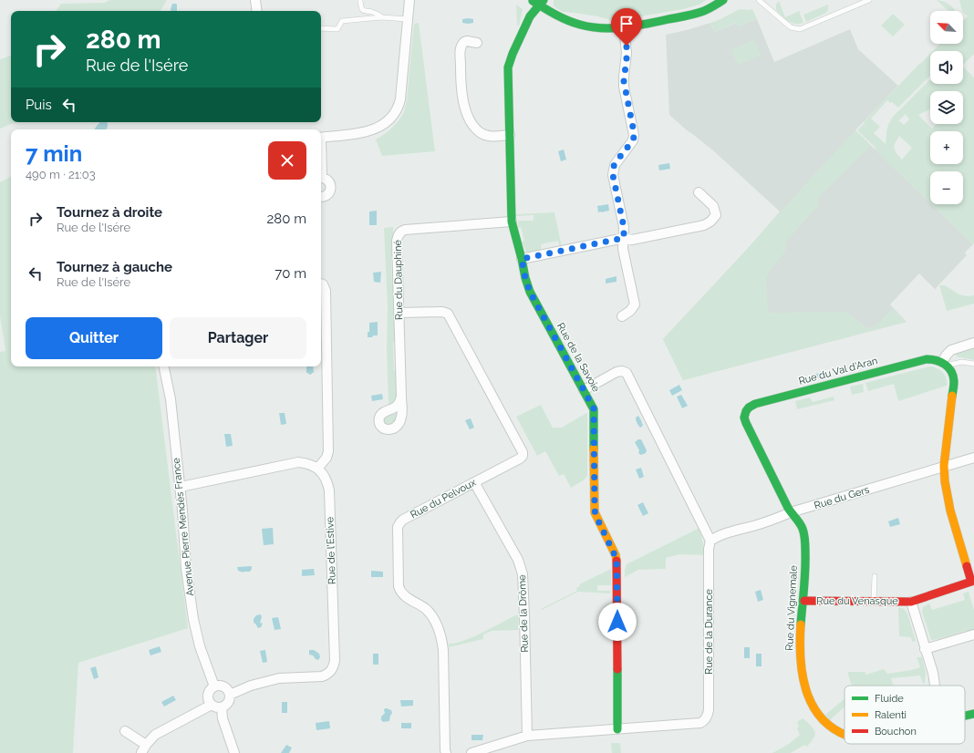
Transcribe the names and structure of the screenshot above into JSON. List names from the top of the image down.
{
  "streets": {
    "street": [
      "Rue du Dauphiné",
      "Rue de la Savoie",
      "Rue du Val d'Aran",
      "Rue du Gers",
      "Rue du Pelvoux",
      "Avenue Pierre Mendès France",
      "Rue de l'Estive",
      "Rue du Venasque",
      "Rue du Vignemale",
      "Rue de la Drôme",
      "Rue de la Durance"
    ]
  },
  "crossings": [
    ["Rue du Dauphiné", "Rue de la Savoie"],
    ["Rue du Dauphiné", "Rue du Pelvoux"],
    ["Rue de la Savoie", "Rue de la Durance"],
    ["Rue du Val d'Aran", "Rue du Gers"],
    ["Rue du Val d'Aran", "Rue du Vignemale"],
    ["Rue du Gers", "Rue du Venasque"],
    ["Rue du Gers", "Rue du Vignemale"],
    ["Rue du Gers", "Rue de la Durance"],
    ["Rue du Pelvoux", "Rue de la Drôme"],
    ["Avenue Pierre Mendès France", "Rue de l'Estive"],
    ["Rue du Venasque", "Rue du Vignemale"],
    ["Rue de la Drôme", "Rue de la Durance"]
  ],
  "legend": ["Fluide", "Ralenti", "Bouchon"],
  "north": "top left",
  "page": {
    "map_buttons": ["+", "−"],
    "turn": ["280 m", "Rue de l'Isére"],
    "then": "Puis",
    "heading": ["7 min", "490 m · 21:03"],
    "list": [
      {
        "name": "Tournez à droite",
        "note": "Rue de l'Isére",
        "value": "280 m"
      },
      {
        "name": "Tournez à gauche",
        "note": "Rue de l'Isére",
        "value": "70 m"
      }
    ],
    "buttons": ["Quitter", "Partager"]
  }
}
